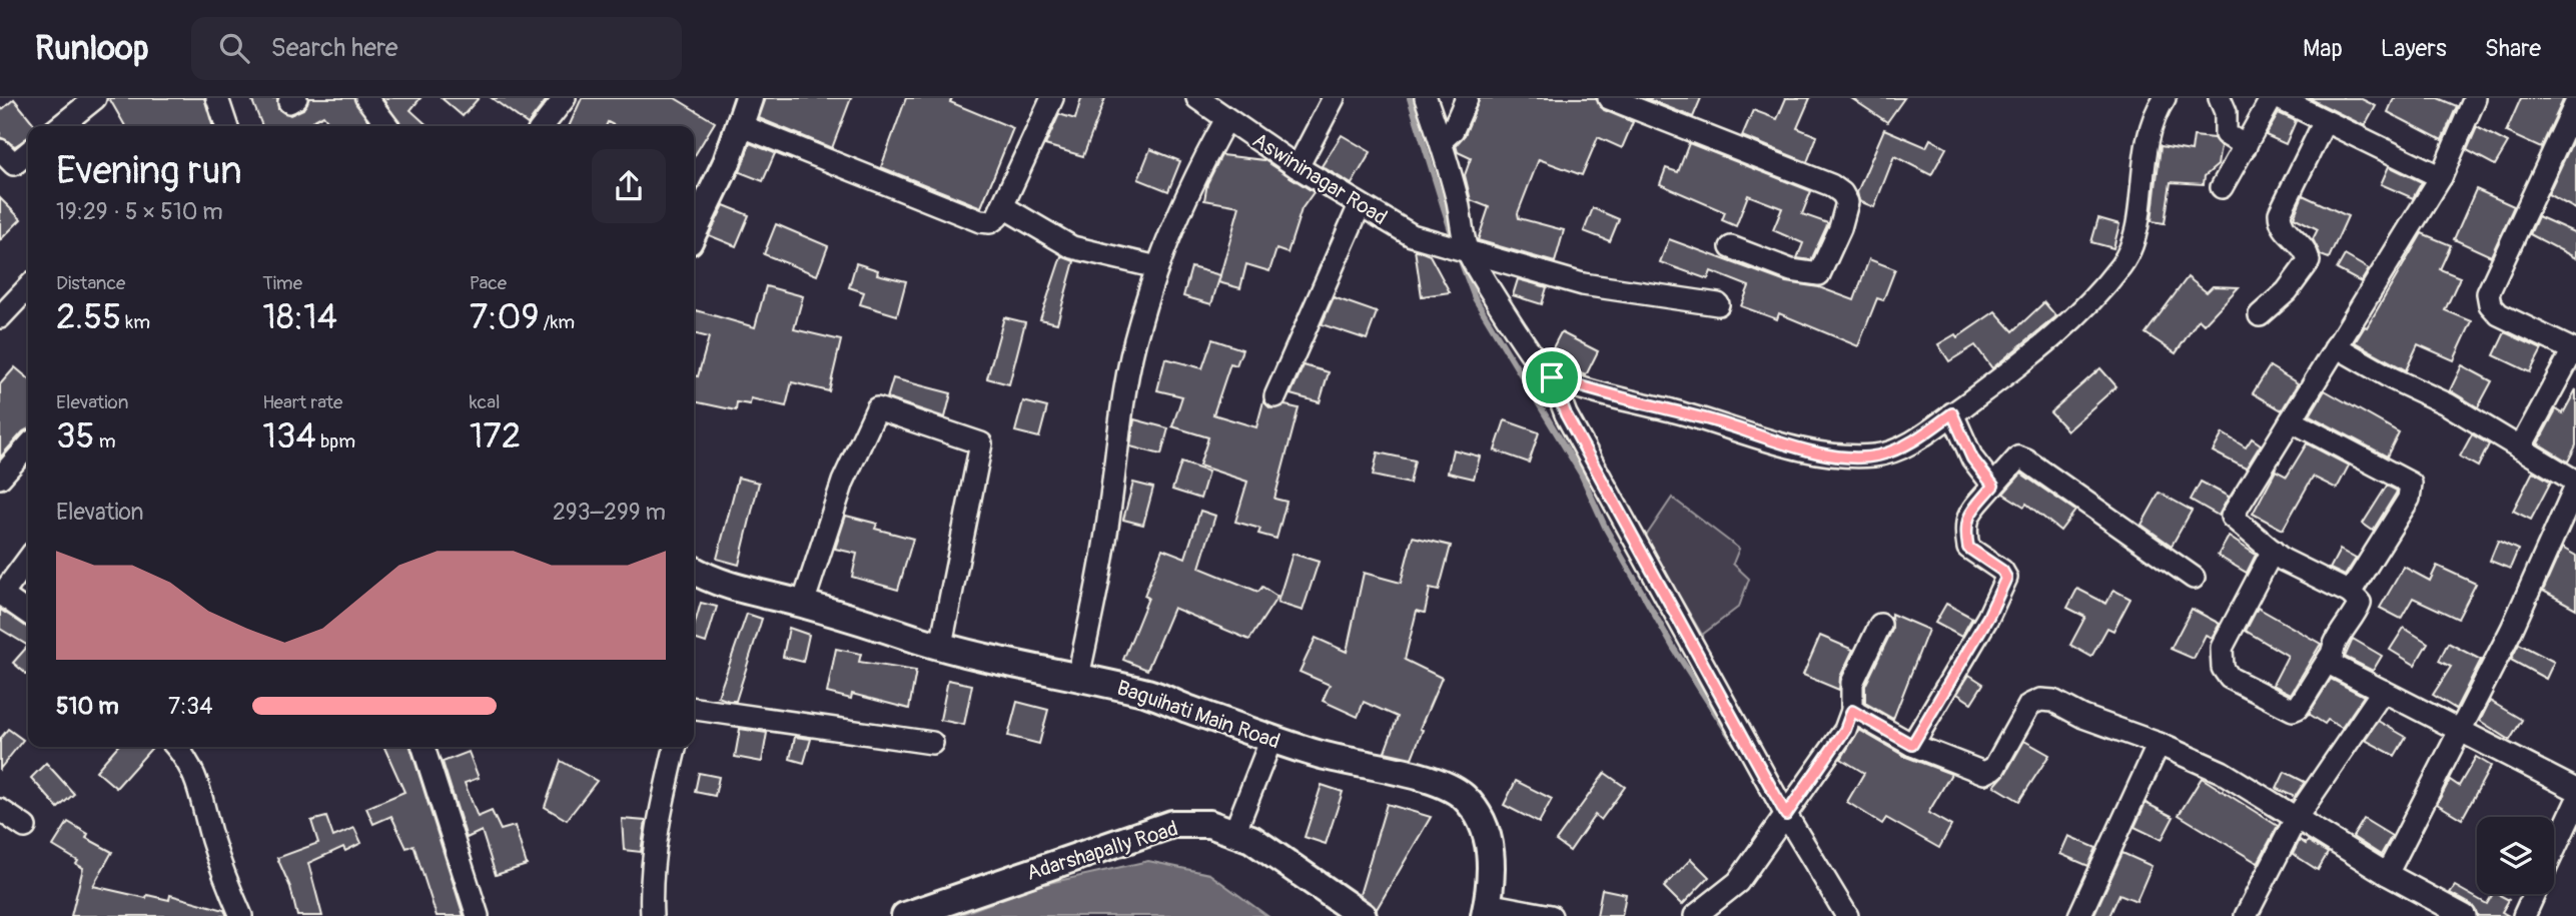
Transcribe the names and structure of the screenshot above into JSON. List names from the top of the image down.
{
  "streets": {
    "street": ["Aswininagar Road", "Baguihati Main Road", "Adarshapally Road"]
  },
  "page": {
    "header": "Runloop",
    "search": "Search here",
    "nav": ["Map", "Layers", "Share"],
    "heading": ["Evening run", "19:29 · 5 × 510 m"],
    "stats": [
      ["Distance", "2.55 km"],
      ["Time", "18:14"],
      ["Pace", "7:09 /km"],
      ["Elevation", "35 m"],
      ["Heart rate", "134 bpm"],
      ["kcal", "172"]
    ],
    "chart": ["Elevation", "293–299 m"],
    "list": [
      {
        "name": "510 m",
        "note": "7:34"
      }
    ]
  }
}
